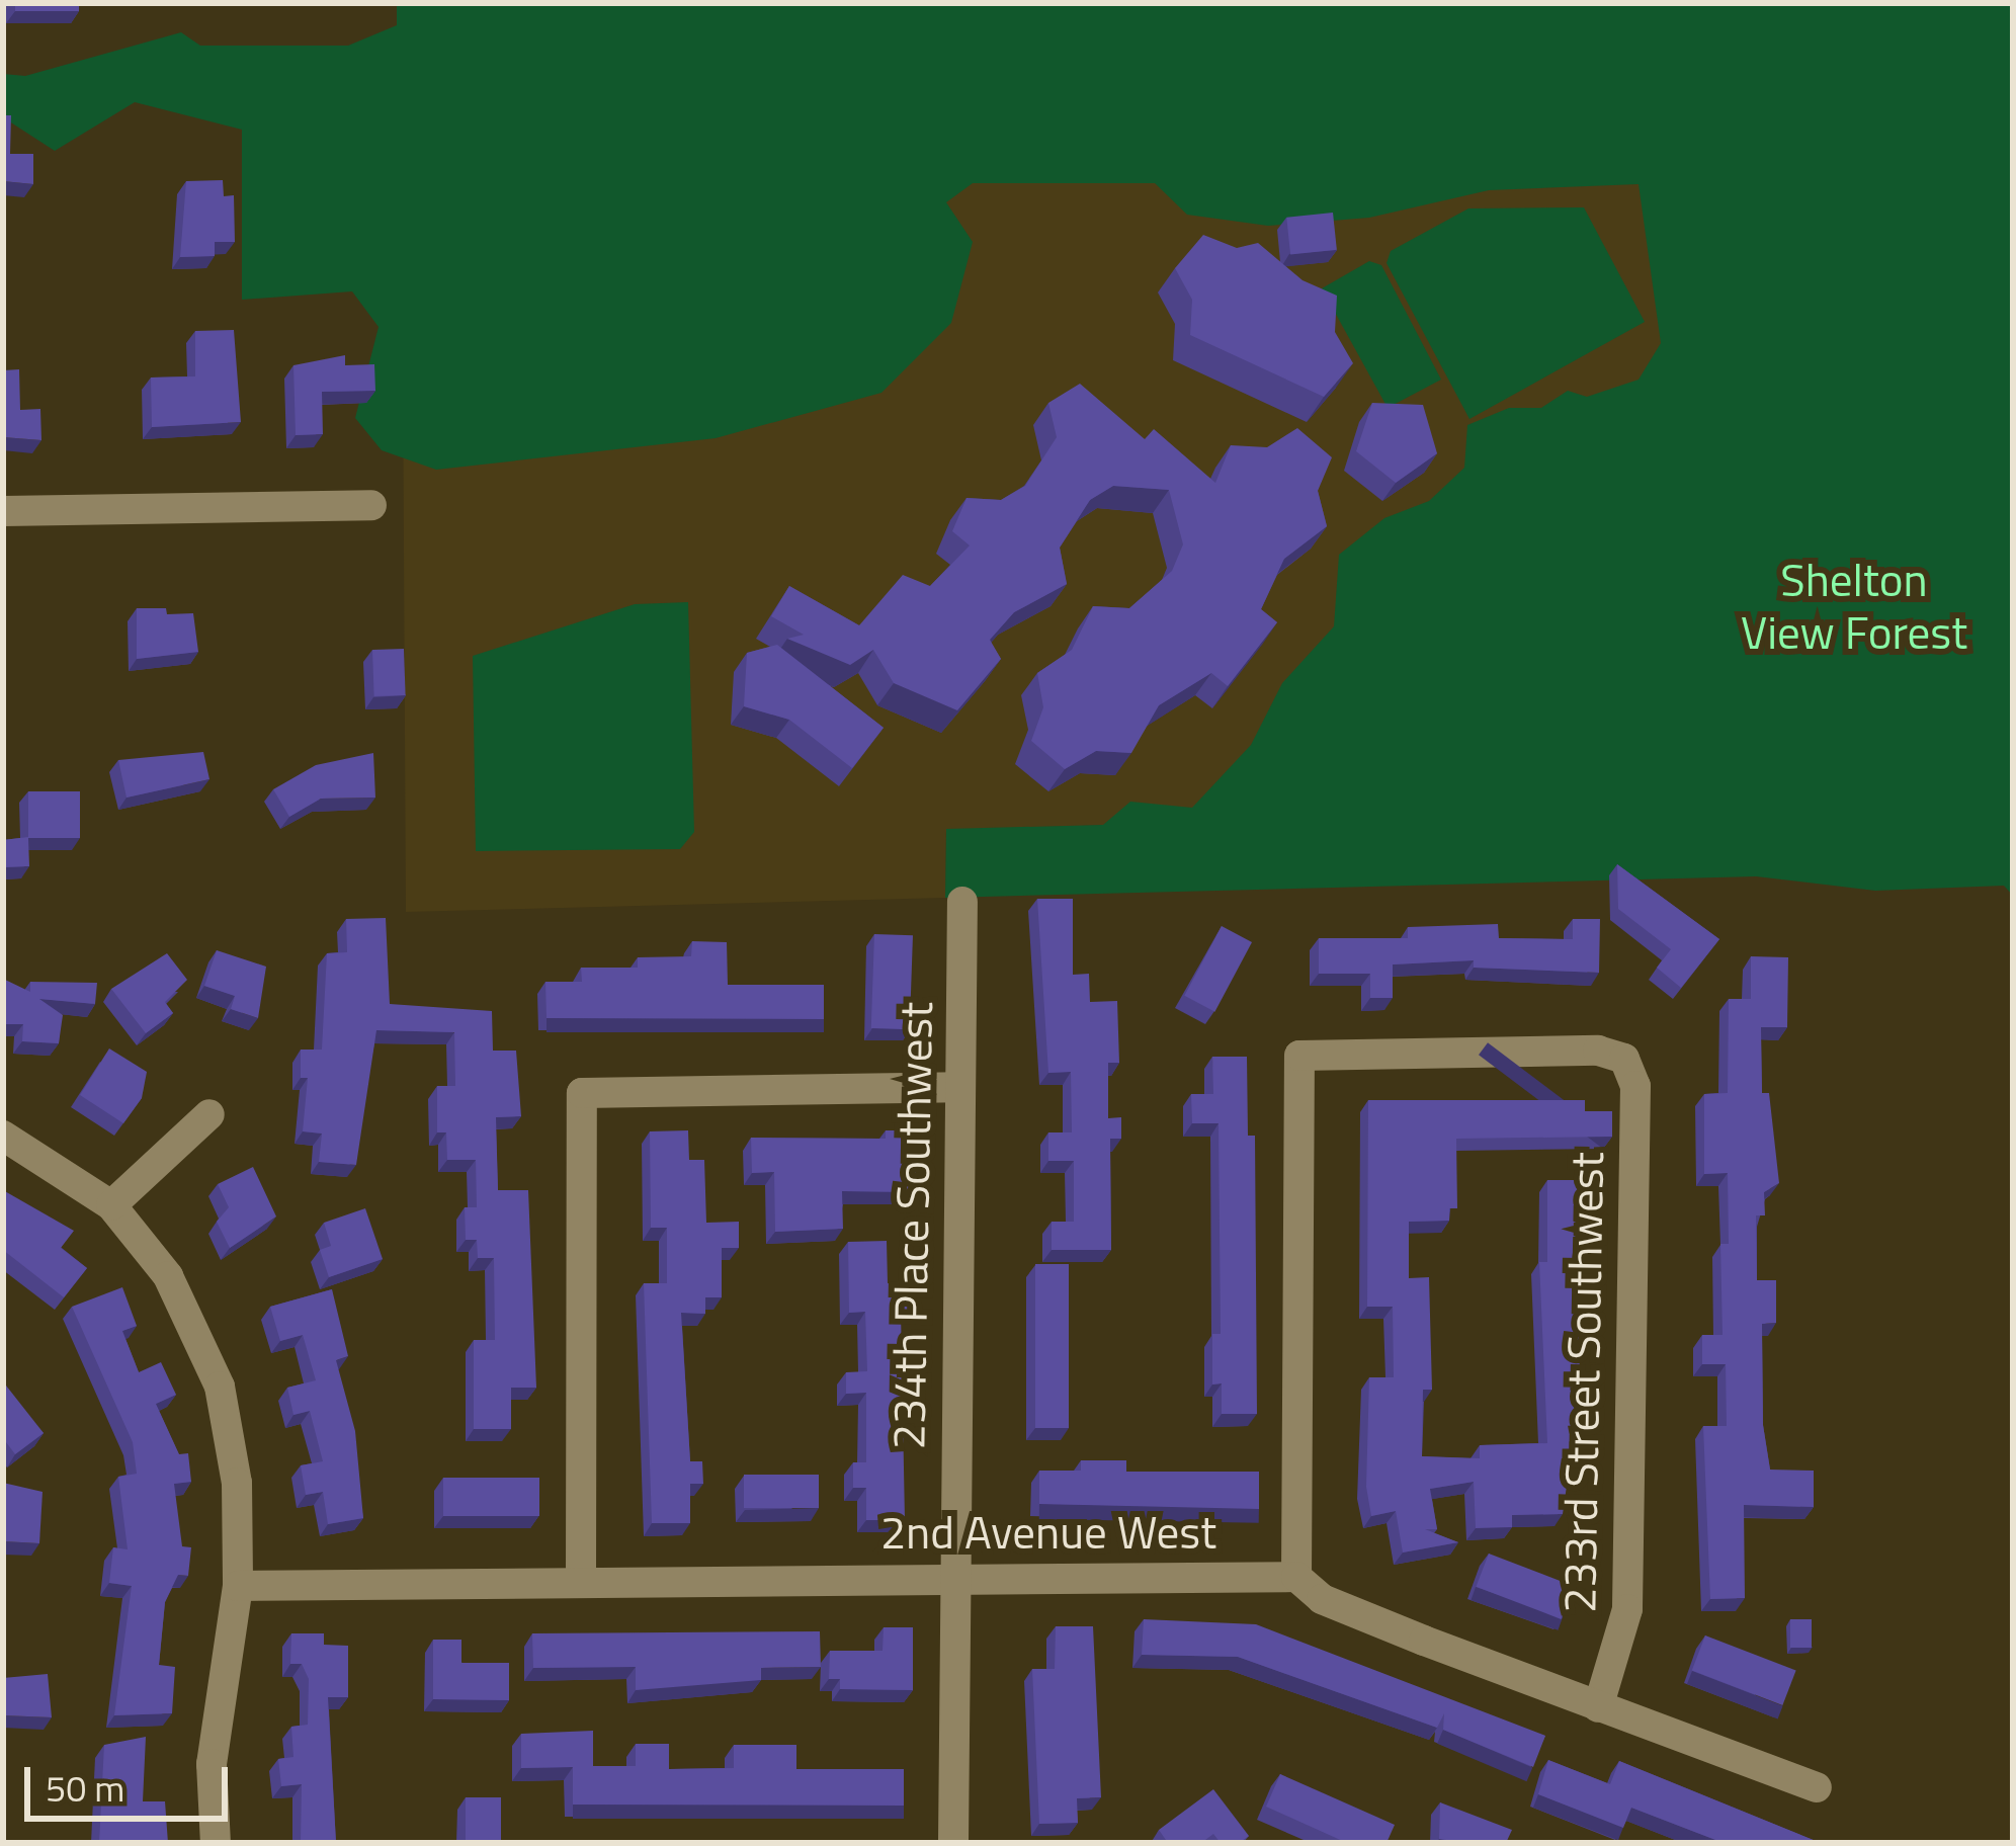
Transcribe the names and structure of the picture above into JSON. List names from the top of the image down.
{
  "streets": {
    "street": ["234th Place Southwest", "233rd Street Southwest", "2nd Avenue West"]
  },
  "crossings": [
    ["234th Place Southwest", "2nd Avenue West"],
    ["233rd Street Southwest", "2nd Avenue West"]
  ],
  "parks": ["Shelton View Forest"],
  "scale_bar": "50 m"
}
